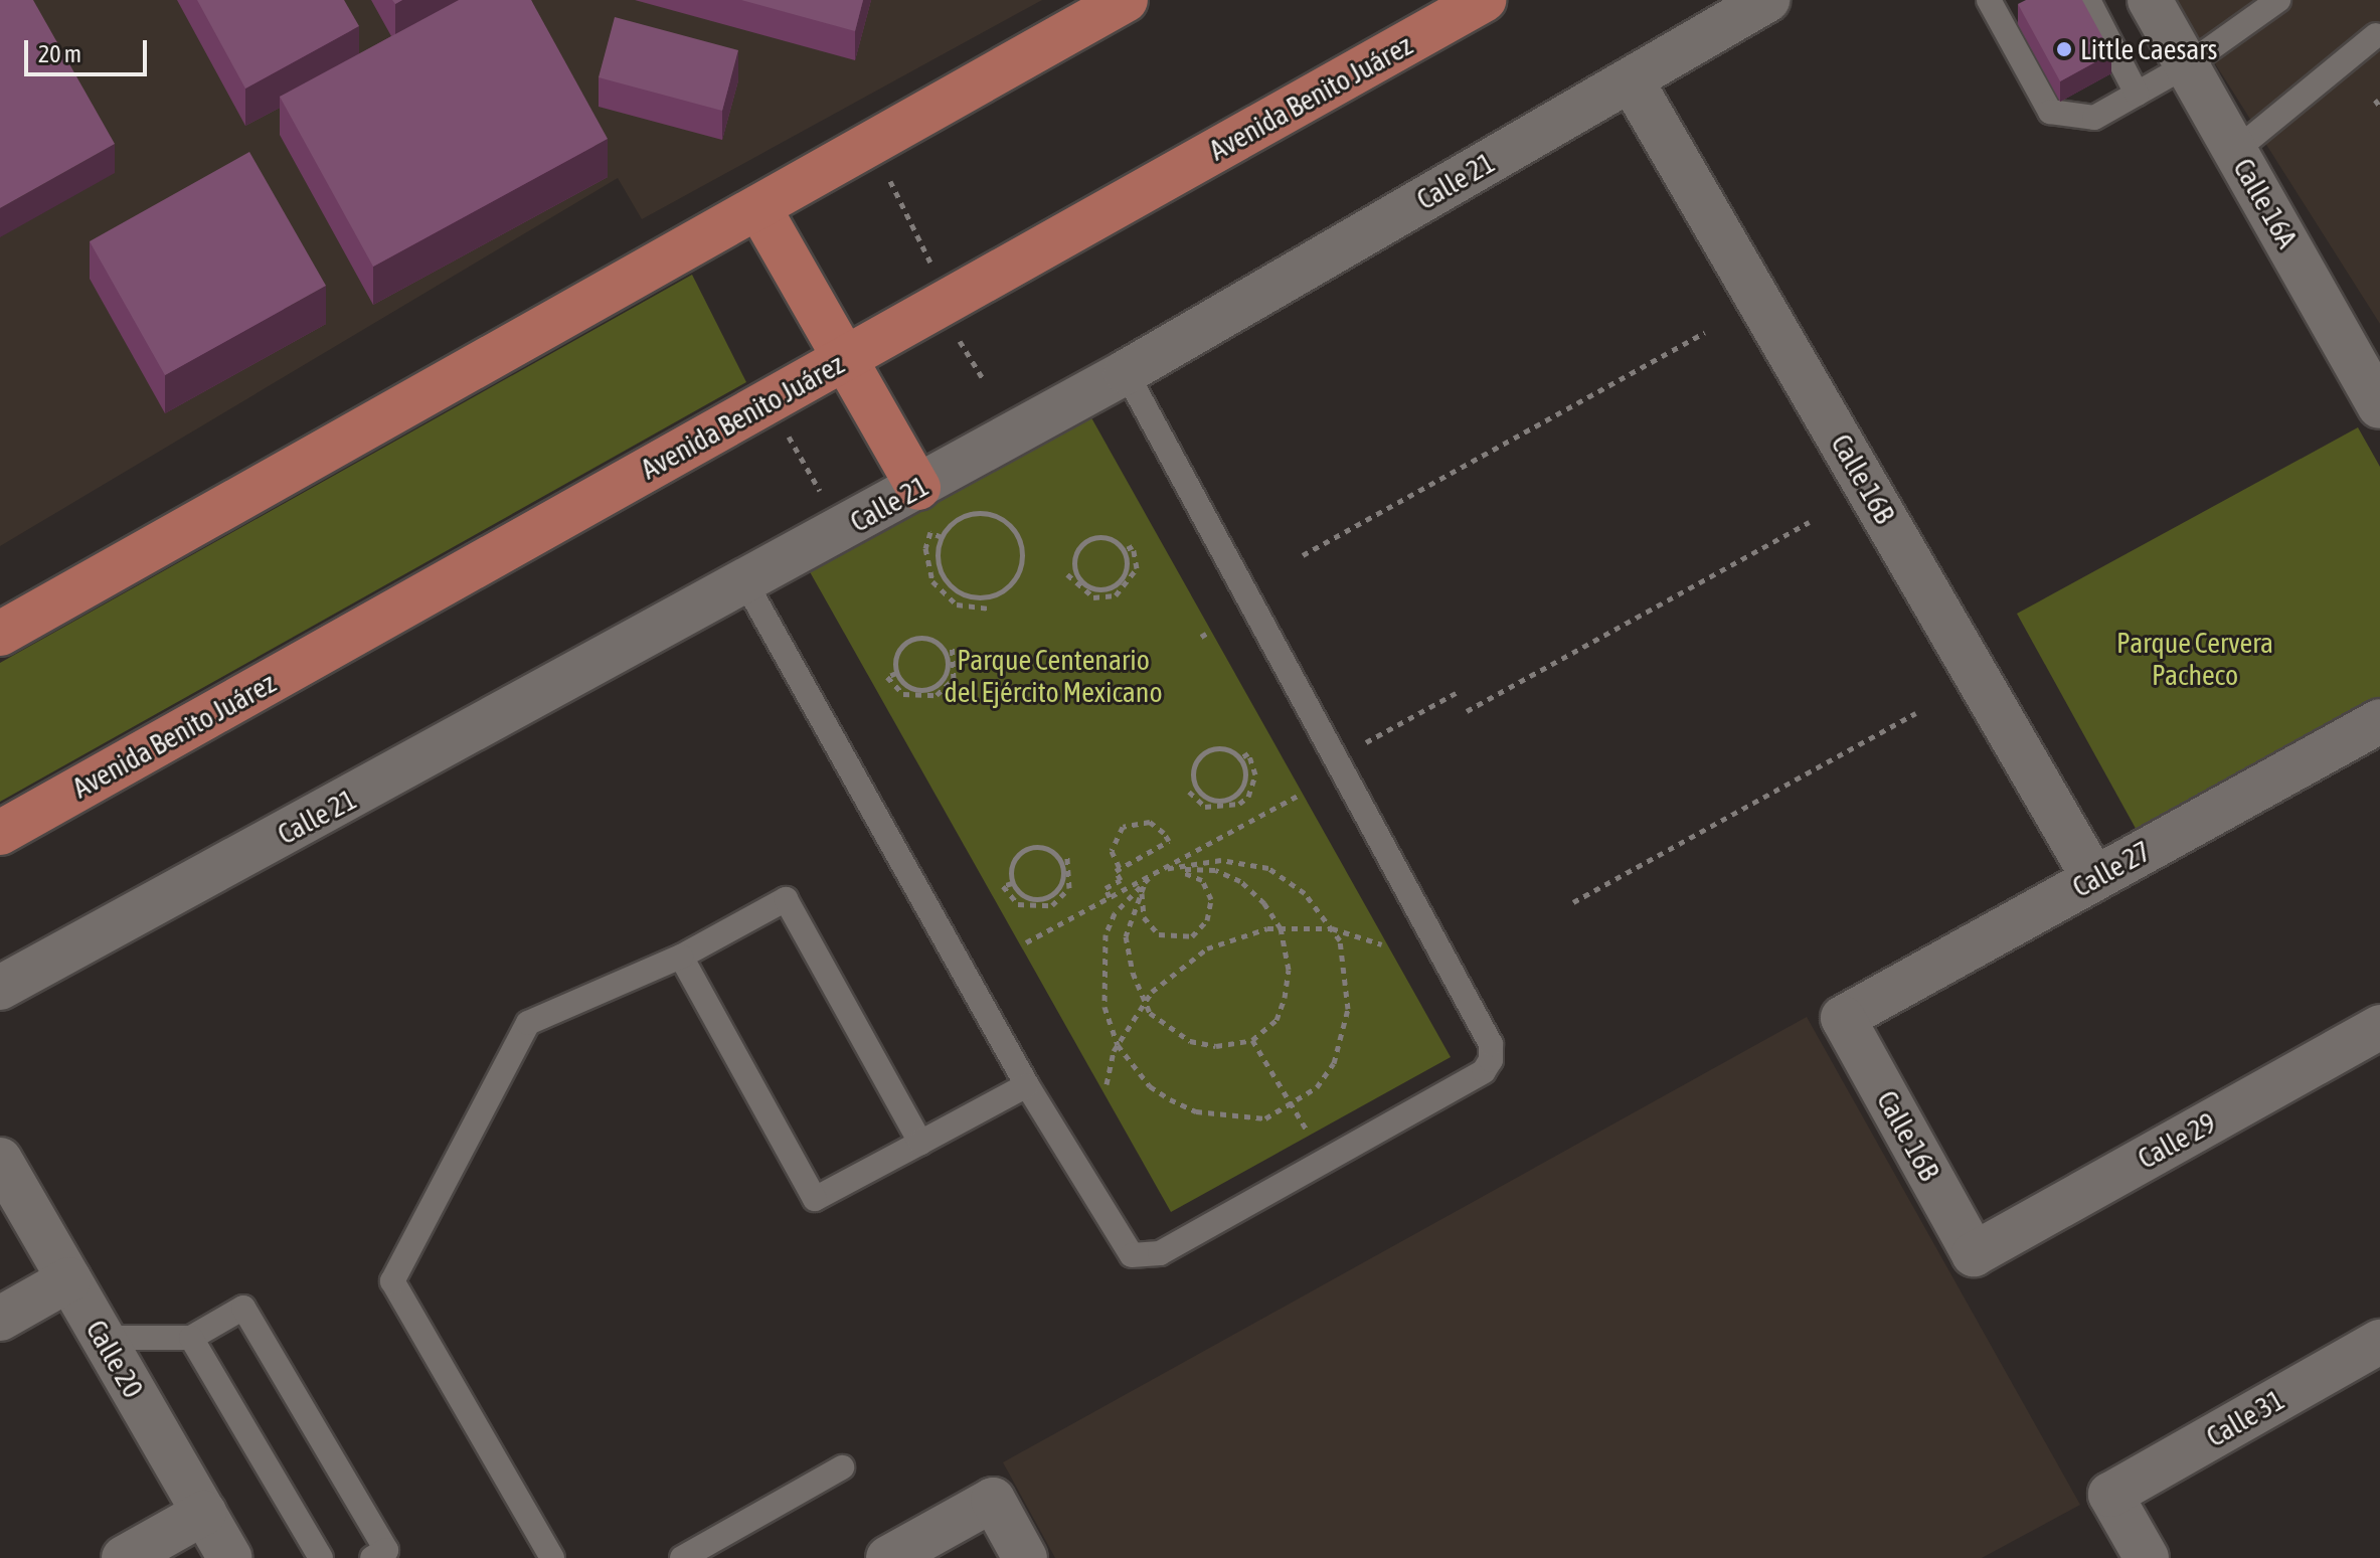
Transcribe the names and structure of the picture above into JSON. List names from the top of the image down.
{
  "streets": {
    "main road": ["Avenida Benito Juárez"],
    "street": [
      "Calle 21",
      "Calle 16A",
      "Calle 16B",
      "Calle 27",
      "Calle 29",
      "Calle 20",
      "Calle 31"
    ]
  },
  "crossings": [
    ["Calle 21", "Calle 16B"],
    ["Calle 16B", "Calle 27"],
    ["Calle 16B", "Calle 29"]
  ],
  "parks": ["Parque Cervera Pacheco", "Parque Centenario del Ejército Mexicano"],
  "places": ["Little Caesars"],
  "scale_bar": "20 m"
}
